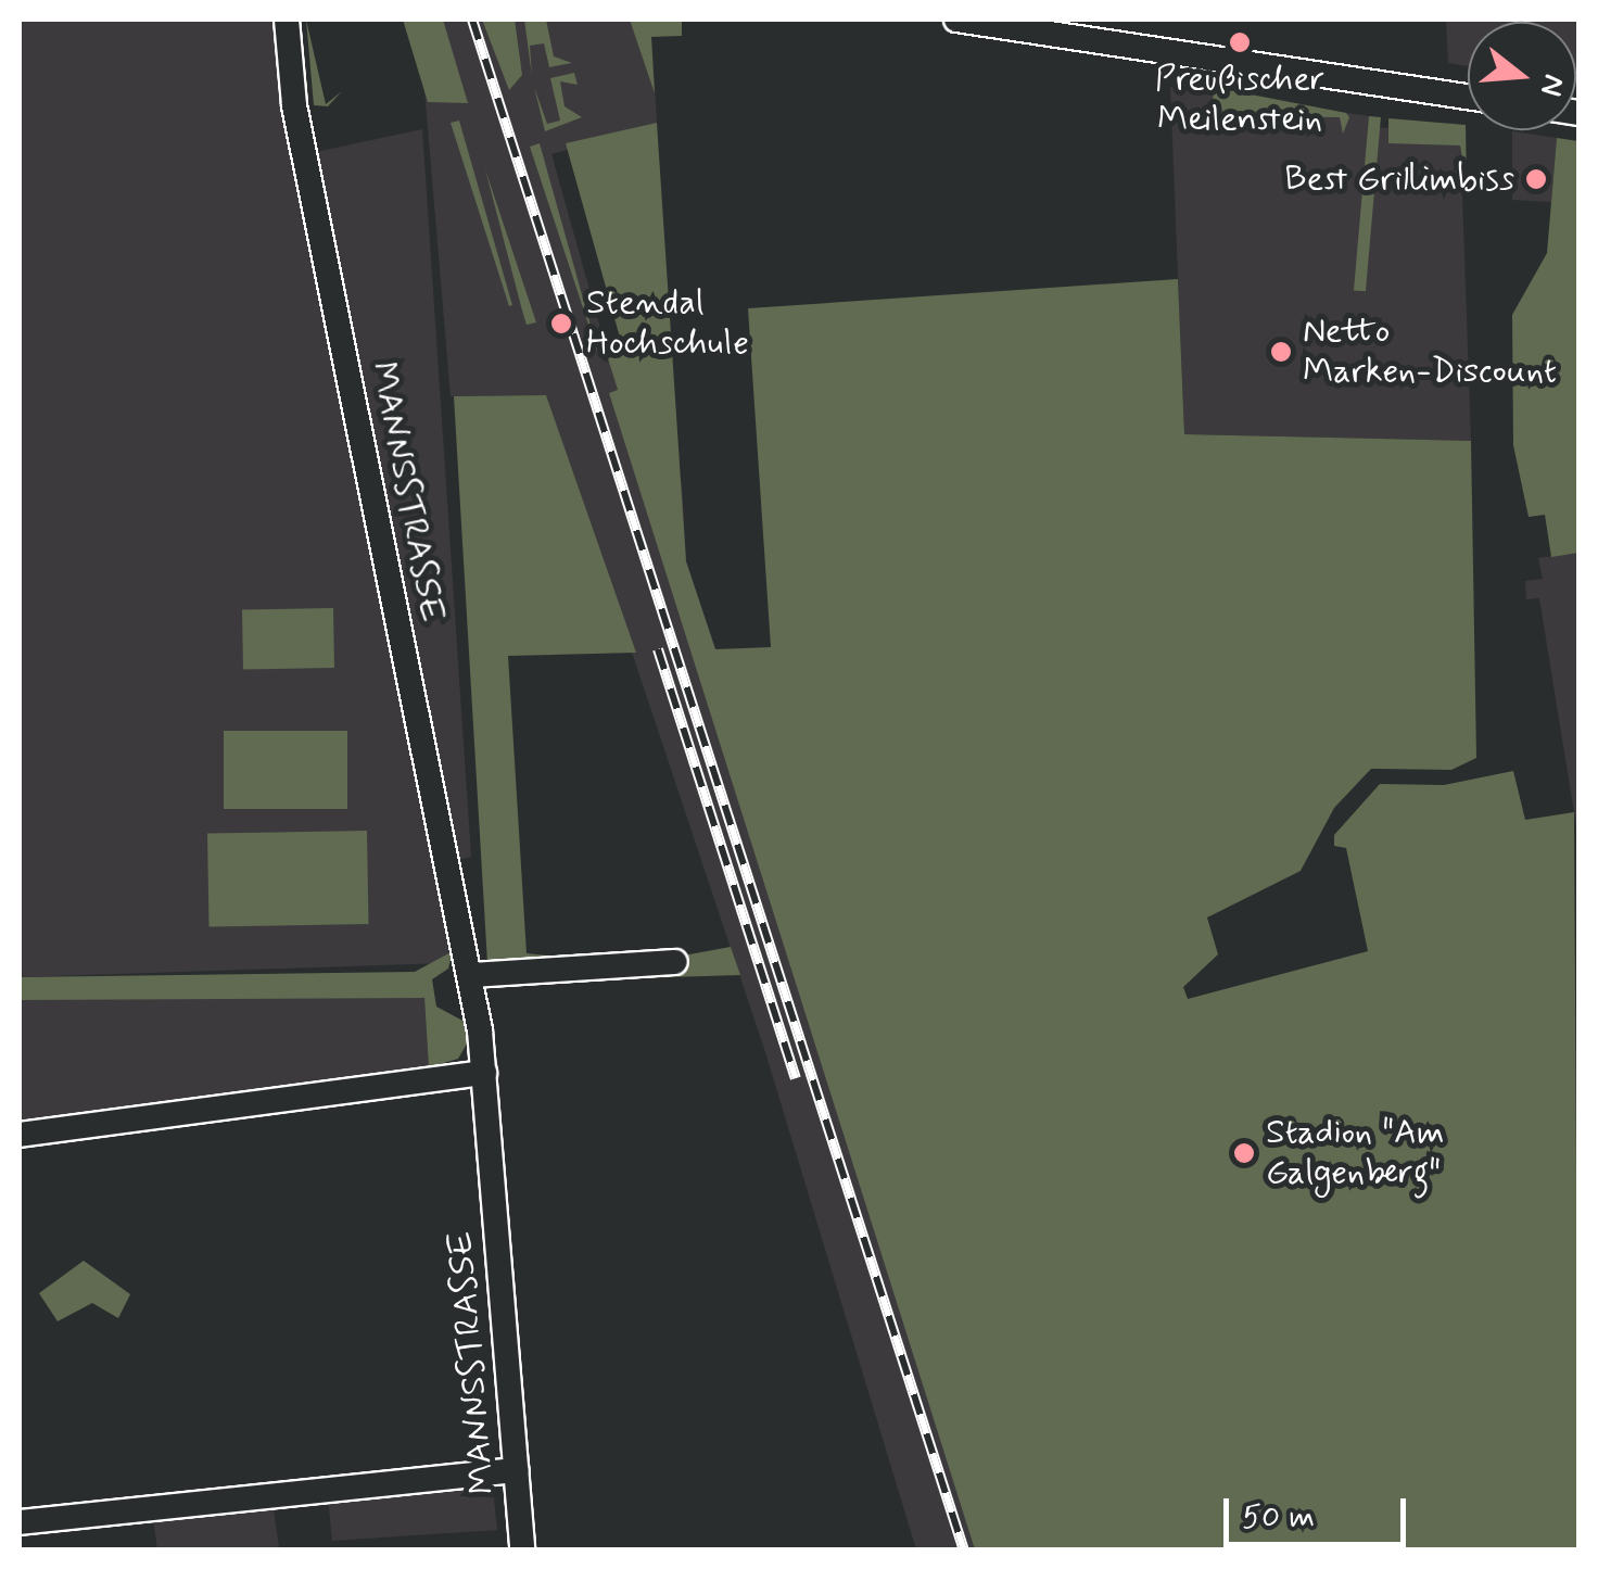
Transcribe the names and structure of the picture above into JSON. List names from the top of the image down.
{
  "streets": {
    "street": ["MANNSSTRASSE"]
  },
  "places": [
    "Preußischer Meilenstein",
    "Best Grillimbiss",
    "Stendal Hochschule",
    "Netto Marken-Discount",
    "Stadion \"Am Galgenberg\""
  ],
  "scale_bar": "50 m",
  "north": "right"
}
